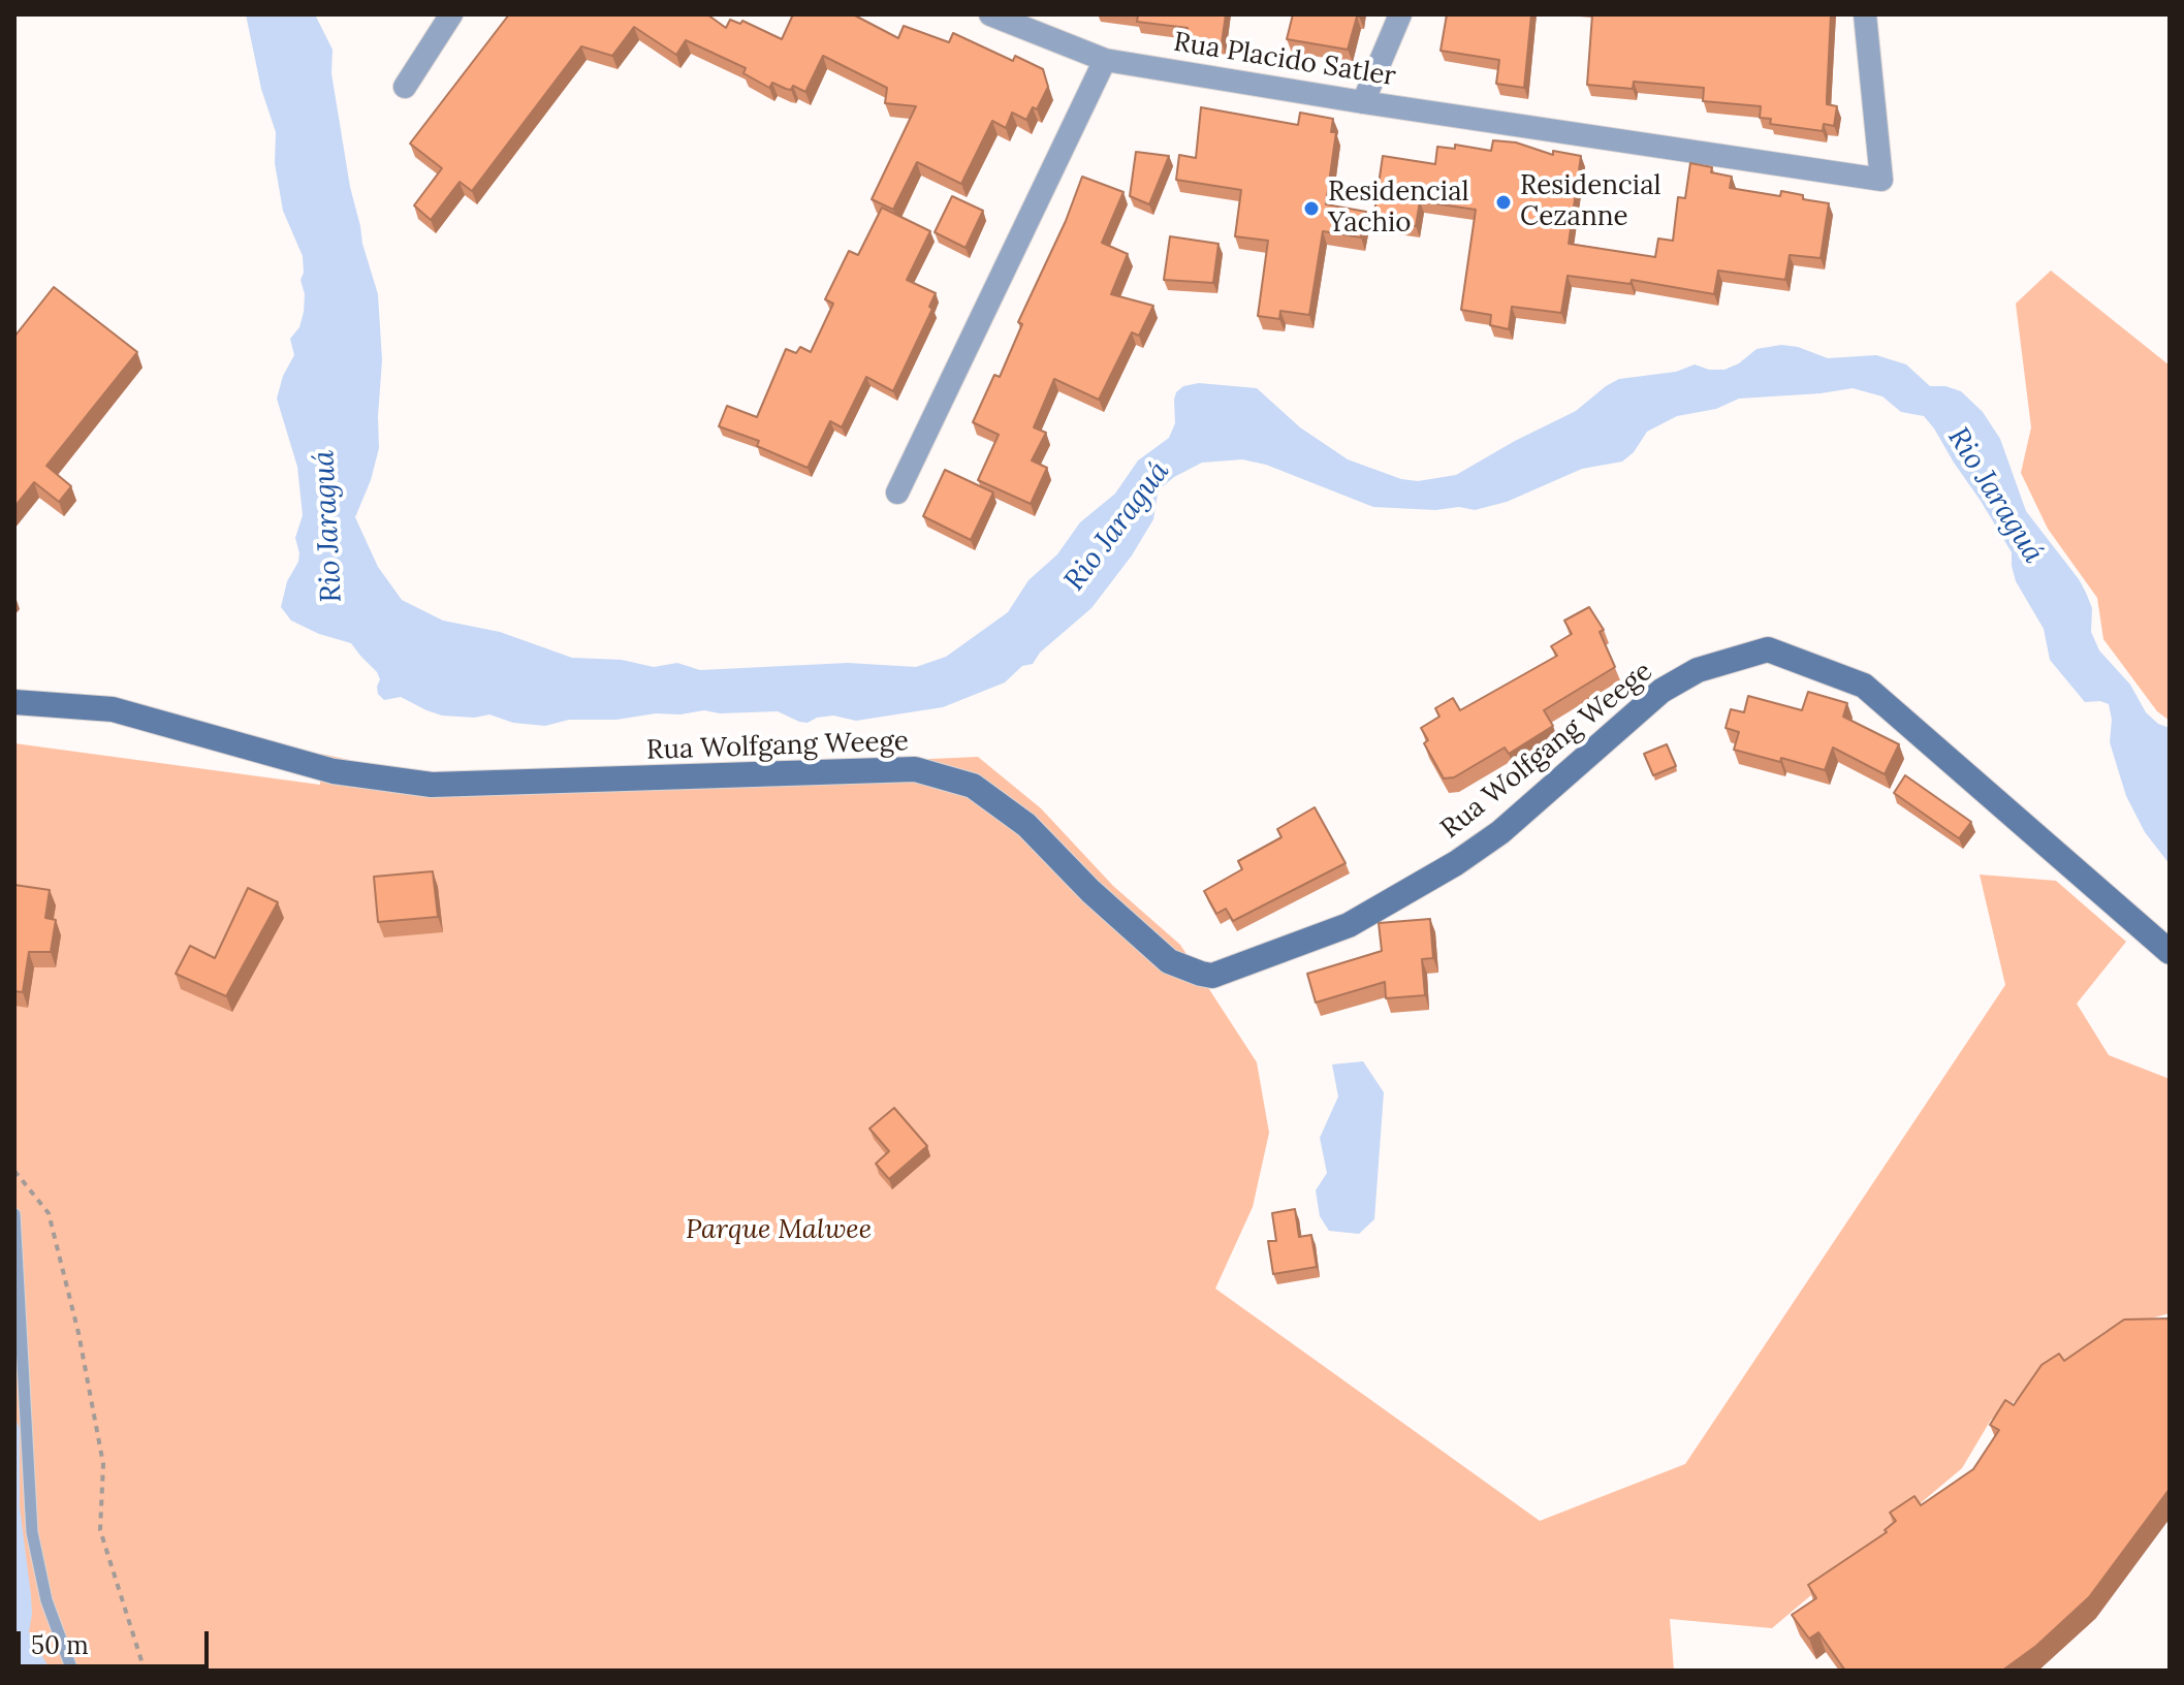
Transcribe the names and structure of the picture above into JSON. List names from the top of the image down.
{
  "streets": {
    "street": ["Rua Placido Satler", "Rua Wolfgang Weege"]
  },
  "water": ["Rio Jaraguá"],
  "parks": ["Parque Malwee"],
  "places": ["Residencial Cezanne", "Residencial Yachio"],
  "scale_bar": "50 m"
}
